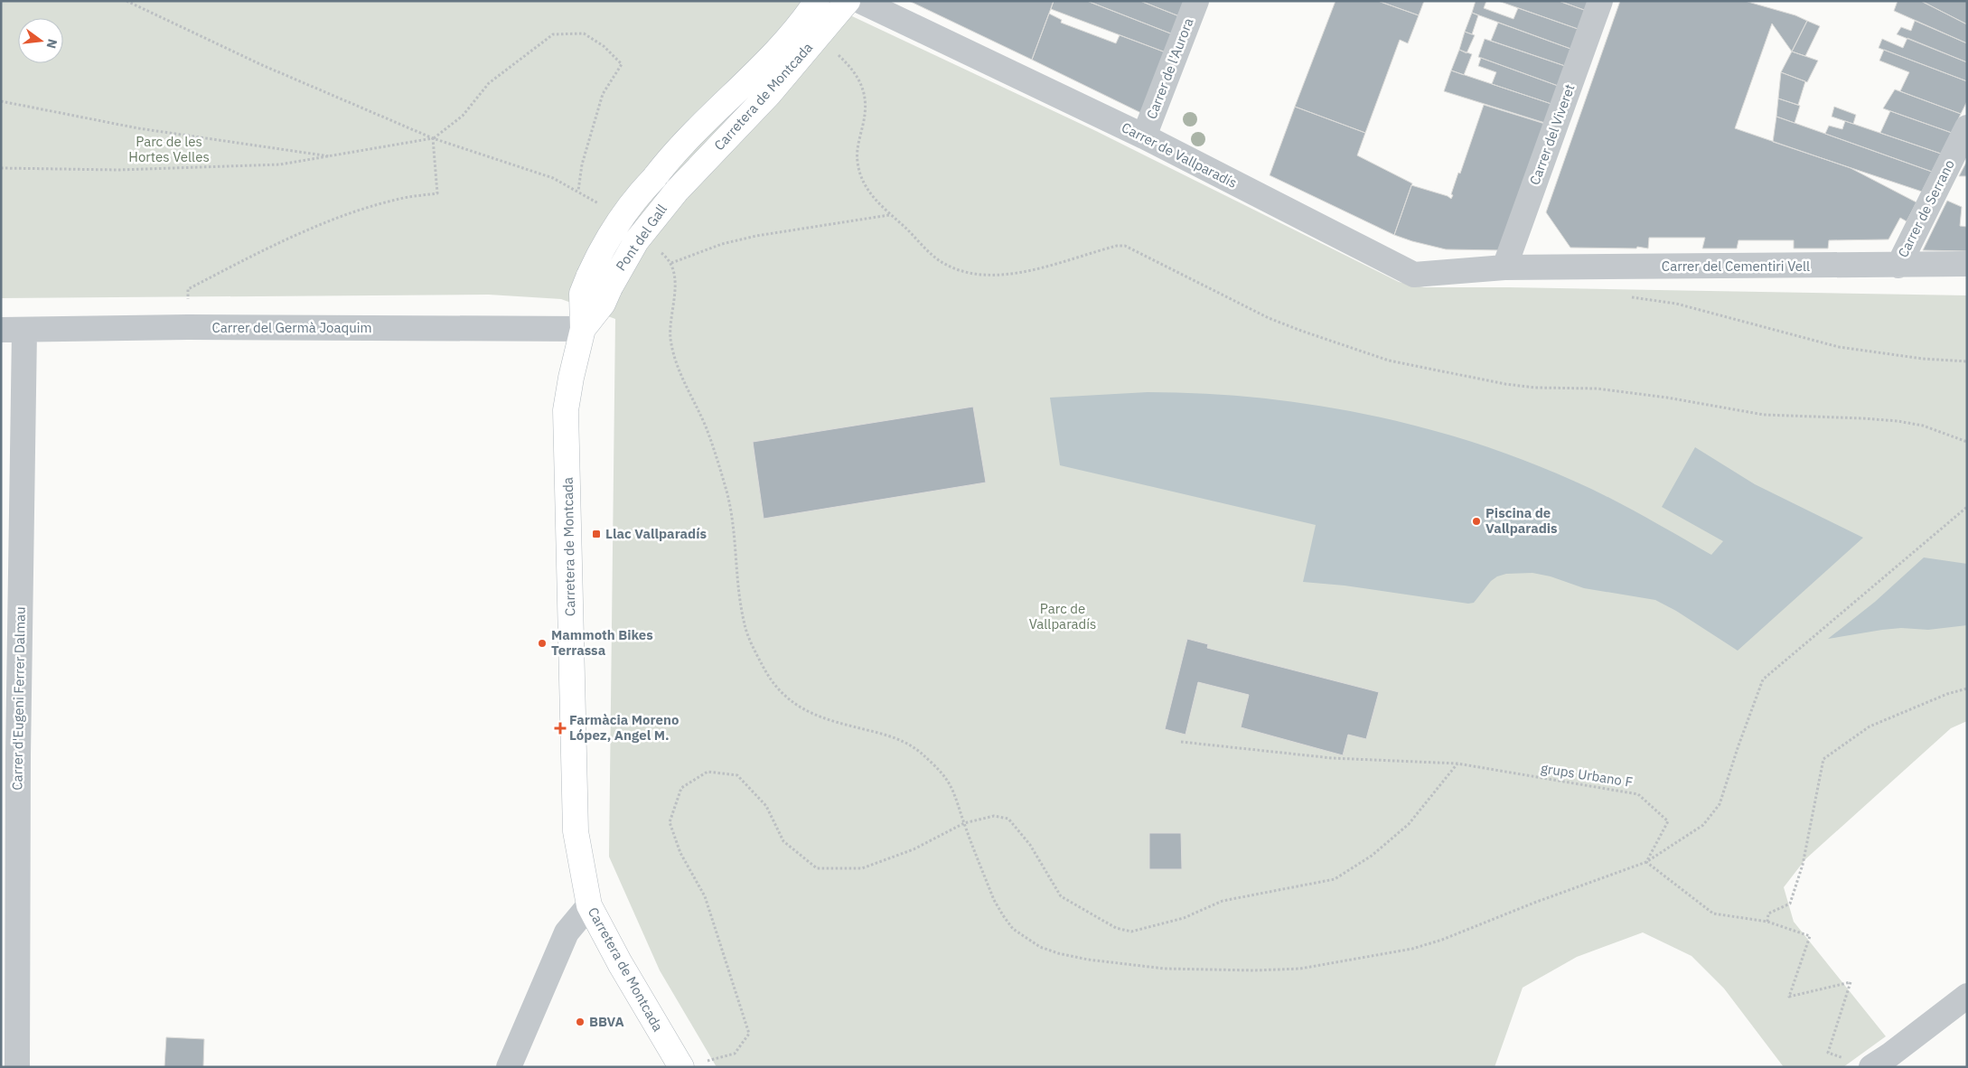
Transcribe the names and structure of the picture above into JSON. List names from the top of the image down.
{
  "streets": {
    "street": [
      "Carrer de l'Aurora",
      "Carretera de Montcada",
      "Carrer del Viveret",
      "Carrer de Vallparadís",
      "Carrer de Serrano",
      "Pont del Gall",
      "Carrer del Cementiri Vell",
      "Carrer del Germà Joaquim",
      "Carrer d'Eugeni Ferrer Dalmau"
    ],
    "path": ["grups Urbano F"]
  },
  "crossings": [
    ["Carrer de l'Aurora", "Carrer de Vallparadís"],
    ["Carretera de Montcada", "Pont del Gall"],
    ["Carretera de Montcada", "Carrer del Germà Joaquim"],
    ["Carrer del Viveret", "Carrer de Vallparadís"],
    ["Carrer del Viveret", "Carrer del Cementiri Vell"],
    ["Carrer de Vallparadís", "Carrer del Cementiri Vell"],
    ["Carrer de Serrano", "Carrer del Cementiri Vell"],
    ["Carrer del Germà Joaquim", "Carrer d'Eugeni Ferrer Dalmau"]
  ],
  "parks": ["Parc de les Hortes Velles", "Parc de Vallparadís"],
  "places": {
    "other": ["Piscina de Vallparadis", "Mammoth Bikes Terrassa", "BBVA"],
    "transit": ["Llac Vallparadís"],
    "health": ["Farmàcia Moreno López, Angel M."]
  },
  "north": "right"
}
